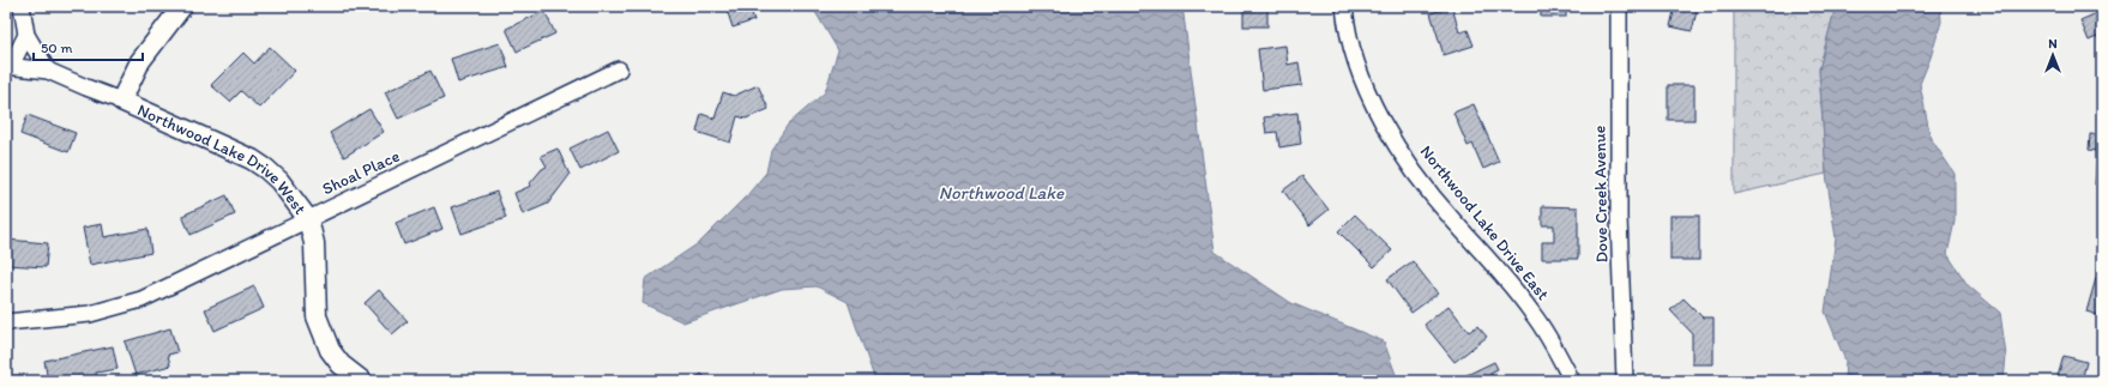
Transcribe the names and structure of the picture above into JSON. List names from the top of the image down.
{
  "streets": {
    "street": [
      "Northwood Lake Drive West",
      "Shoal Place",
      "Dove Creek Avenue",
      "Northwood Lake Drive East"
    ]
  },
  "crossings": [
    ["Northwood Lake Drive West", "Shoal Place"]
  ],
  "water": ["Northwood Lake"],
  "scale_bar": "50 m",
  "north": "top"
}
